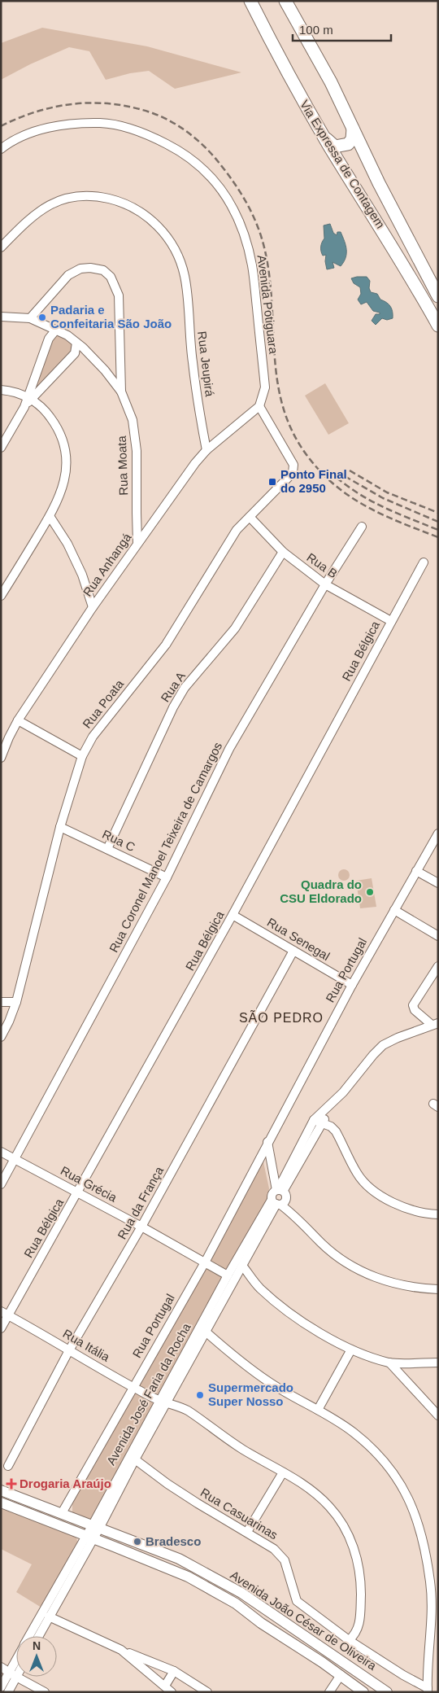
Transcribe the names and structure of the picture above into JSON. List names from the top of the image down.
{
  "streets": {
    "highway": ["Via Expressa de Contagem"],
    "main road": ["Avenida João César de Oliveira"],
    "street": [
      "Avenida Potiguara",
      "Rua Jeupirá",
      "Rua Moata",
      "Rua Anhangá",
      "Rua B",
      "Rua Bélgica",
      "Rua A",
      "Rua Poata",
      "Rua C",
      "Rua Coronel Manoel Teixeira de Camargos",
      "Rua Senegal",
      "Rua Portugal",
      "Rua Grécia",
      "Rua da França",
      "Rua Itália",
      "Avenida José Faria da Rocha",
      "Rua Casuarinas"
    ]
  },
  "crossings": [
    ["Avenida Potiguara", "Rua Anhangá"],
    ["Avenida Potiguara", "Rua Poata"],
    ["Rua Jeupirá", "Rua Anhangá"],
    ["Rua Moata", "Rua Anhangá"],
    ["Rua Anhangá", "Rua Poata"],
    ["Rua B", "Rua Bélgica"],
    ["Rua B", "Rua A"],
    ["Rua B", "Rua Poata"],
    ["Rua B", "Rua Coronel Manoel Teixeira de Camargos"],
    ["Rua Bélgica", "Rua Senegal"],
    ["Rua Bélgica", "Rua Grécia"],
    ["Rua Bélgica", "Rua Itália"],
    ["Rua A", "Rua C"],
    ["Rua Poata", "Rua C"],
    ["Rua C", "Rua Coronel Manoel Teixeira de Camargos"],
    ["Rua Coronel Manoel Teixeira de Camargos", "Rua Grécia"],
    ["Rua Senegal", "Rua Portugal"],
    ["Rua Senegal", "Rua da França"],
    ["Rua Portugal", "Rua Grécia"],
    ["Rua Portugal", "Rua Itália"],
    ["Rua Portugal", "Avenida João César de Oliveira"],
    ["Rua Grécia", "Rua da França"],
    ["Rua Grécia", "Avenida José Faria da Rocha"],
    ["Rua da França", "Rua Itália"],
    ["Rua Itália", "Avenida José Faria da Rocha"],
    ["Rua Itália", "Rua Casuarinas"],
    ["Avenida José Faria da Rocha", "Rua Casuarinas"],
    ["Avenida José Faria da Rocha", "Avenida João César de Oliveira"]
  ],
  "districts": ["SÃO PEDRO"],
  "places": {
    "other": [
      "Padaria e Confeitaria São João",
      "Quadra do CSU Eldorado",
      "Supermercado Super Nosso",
      "Bradesco"
    ],
    "transit": ["Ponto Final do 2950"],
    "health": ["Drogaria Araújo"]
  },
  "scale_bar": "100 m",
  "north": "top"
}
